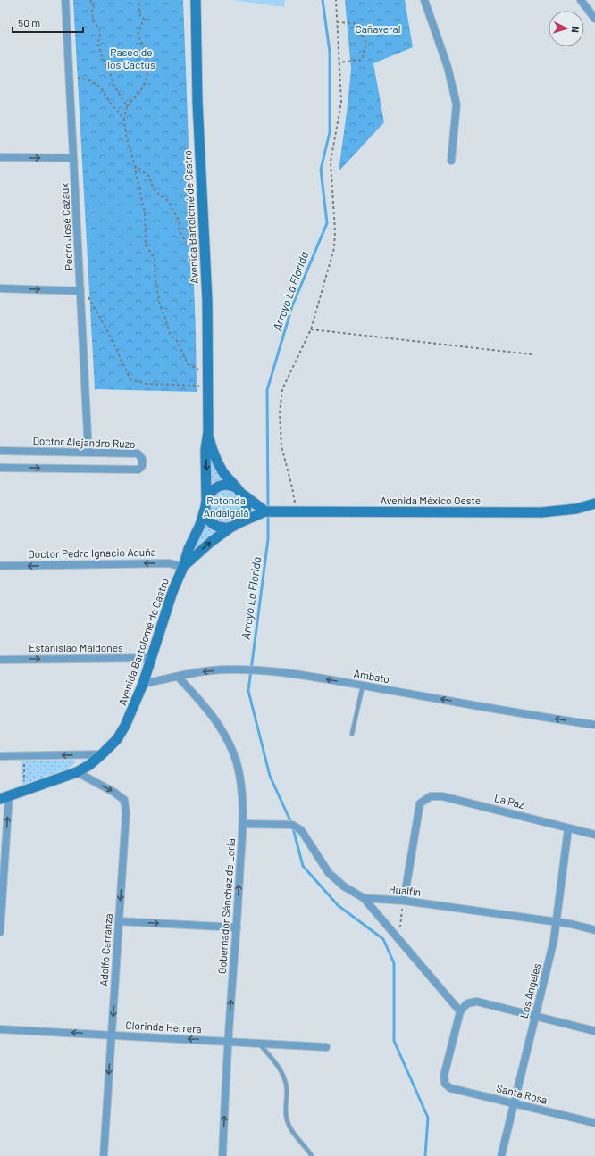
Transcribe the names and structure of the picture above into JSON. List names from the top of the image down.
{
  "streets": {
    "main road": ["Avenida Bartolomé de Castro", "Avenida México Oeste"],
    "street": [
      "Pedro José Cazaux",
      "Doctor Alejandro Ruzo",
      "Doctor Pedro Ignacio Acuña",
      "Estanislao Maldones",
      "Ambato",
      "La Paz",
      "Hualfín",
      "Gobernador Sánchez de Loria",
      "Adolfo Carranza",
      "Los Ángeles",
      "Clorinda Herrera",
      "Santa Rosa"
    ]
  },
  "crossings": [
    ["Avenida Bartolomé de Castro", "Avenida México Oeste"],
    ["Avenida Bartolomé de Castro", "Doctor Pedro Ignacio Acuña"],
    ["Avenida Bartolomé de Castro", "Estanislao Maldones"],
    ["Avenida Bartolomé de Castro", "Ambato"],
    ["Avenida Bartolomé de Castro", "Adolfo Carranza"],
    ["Pedro José Cazaux", "Doctor Alejandro Ruzo"],
    ["Ambato", "Gobernador Sánchez de Loria"],
    ["La Paz", "Hualfín"],
    ["La Paz", "Los Ángeles"],
    ["Hualfín", "Gobernador Sánchez de Loria"],
    ["Hualfín", "Los Ángeles"],
    ["Gobernador Sánchez de Loria", "Clorinda Herrera"],
    ["Adolfo Carranza", "Clorinda Herrera"],
    ["Los Ángeles", "Santa Rosa"]
  ],
  "one_way": [
    "Doctor Pedro Ignacio Acuña",
    "Estanislao Maldones",
    "Ambato",
    "Gobernador Sánchez de Loria",
    "Adolfo Carranza",
    "Clorinda Herrera"
  ],
  "water": ["Arroyo La Florida"],
  "parks": ["Cañaveral", "Paseo de los Cactus", "Rotonda Andalgalá"],
  "scale_bar": "50 m",
  "north": "right"
}
